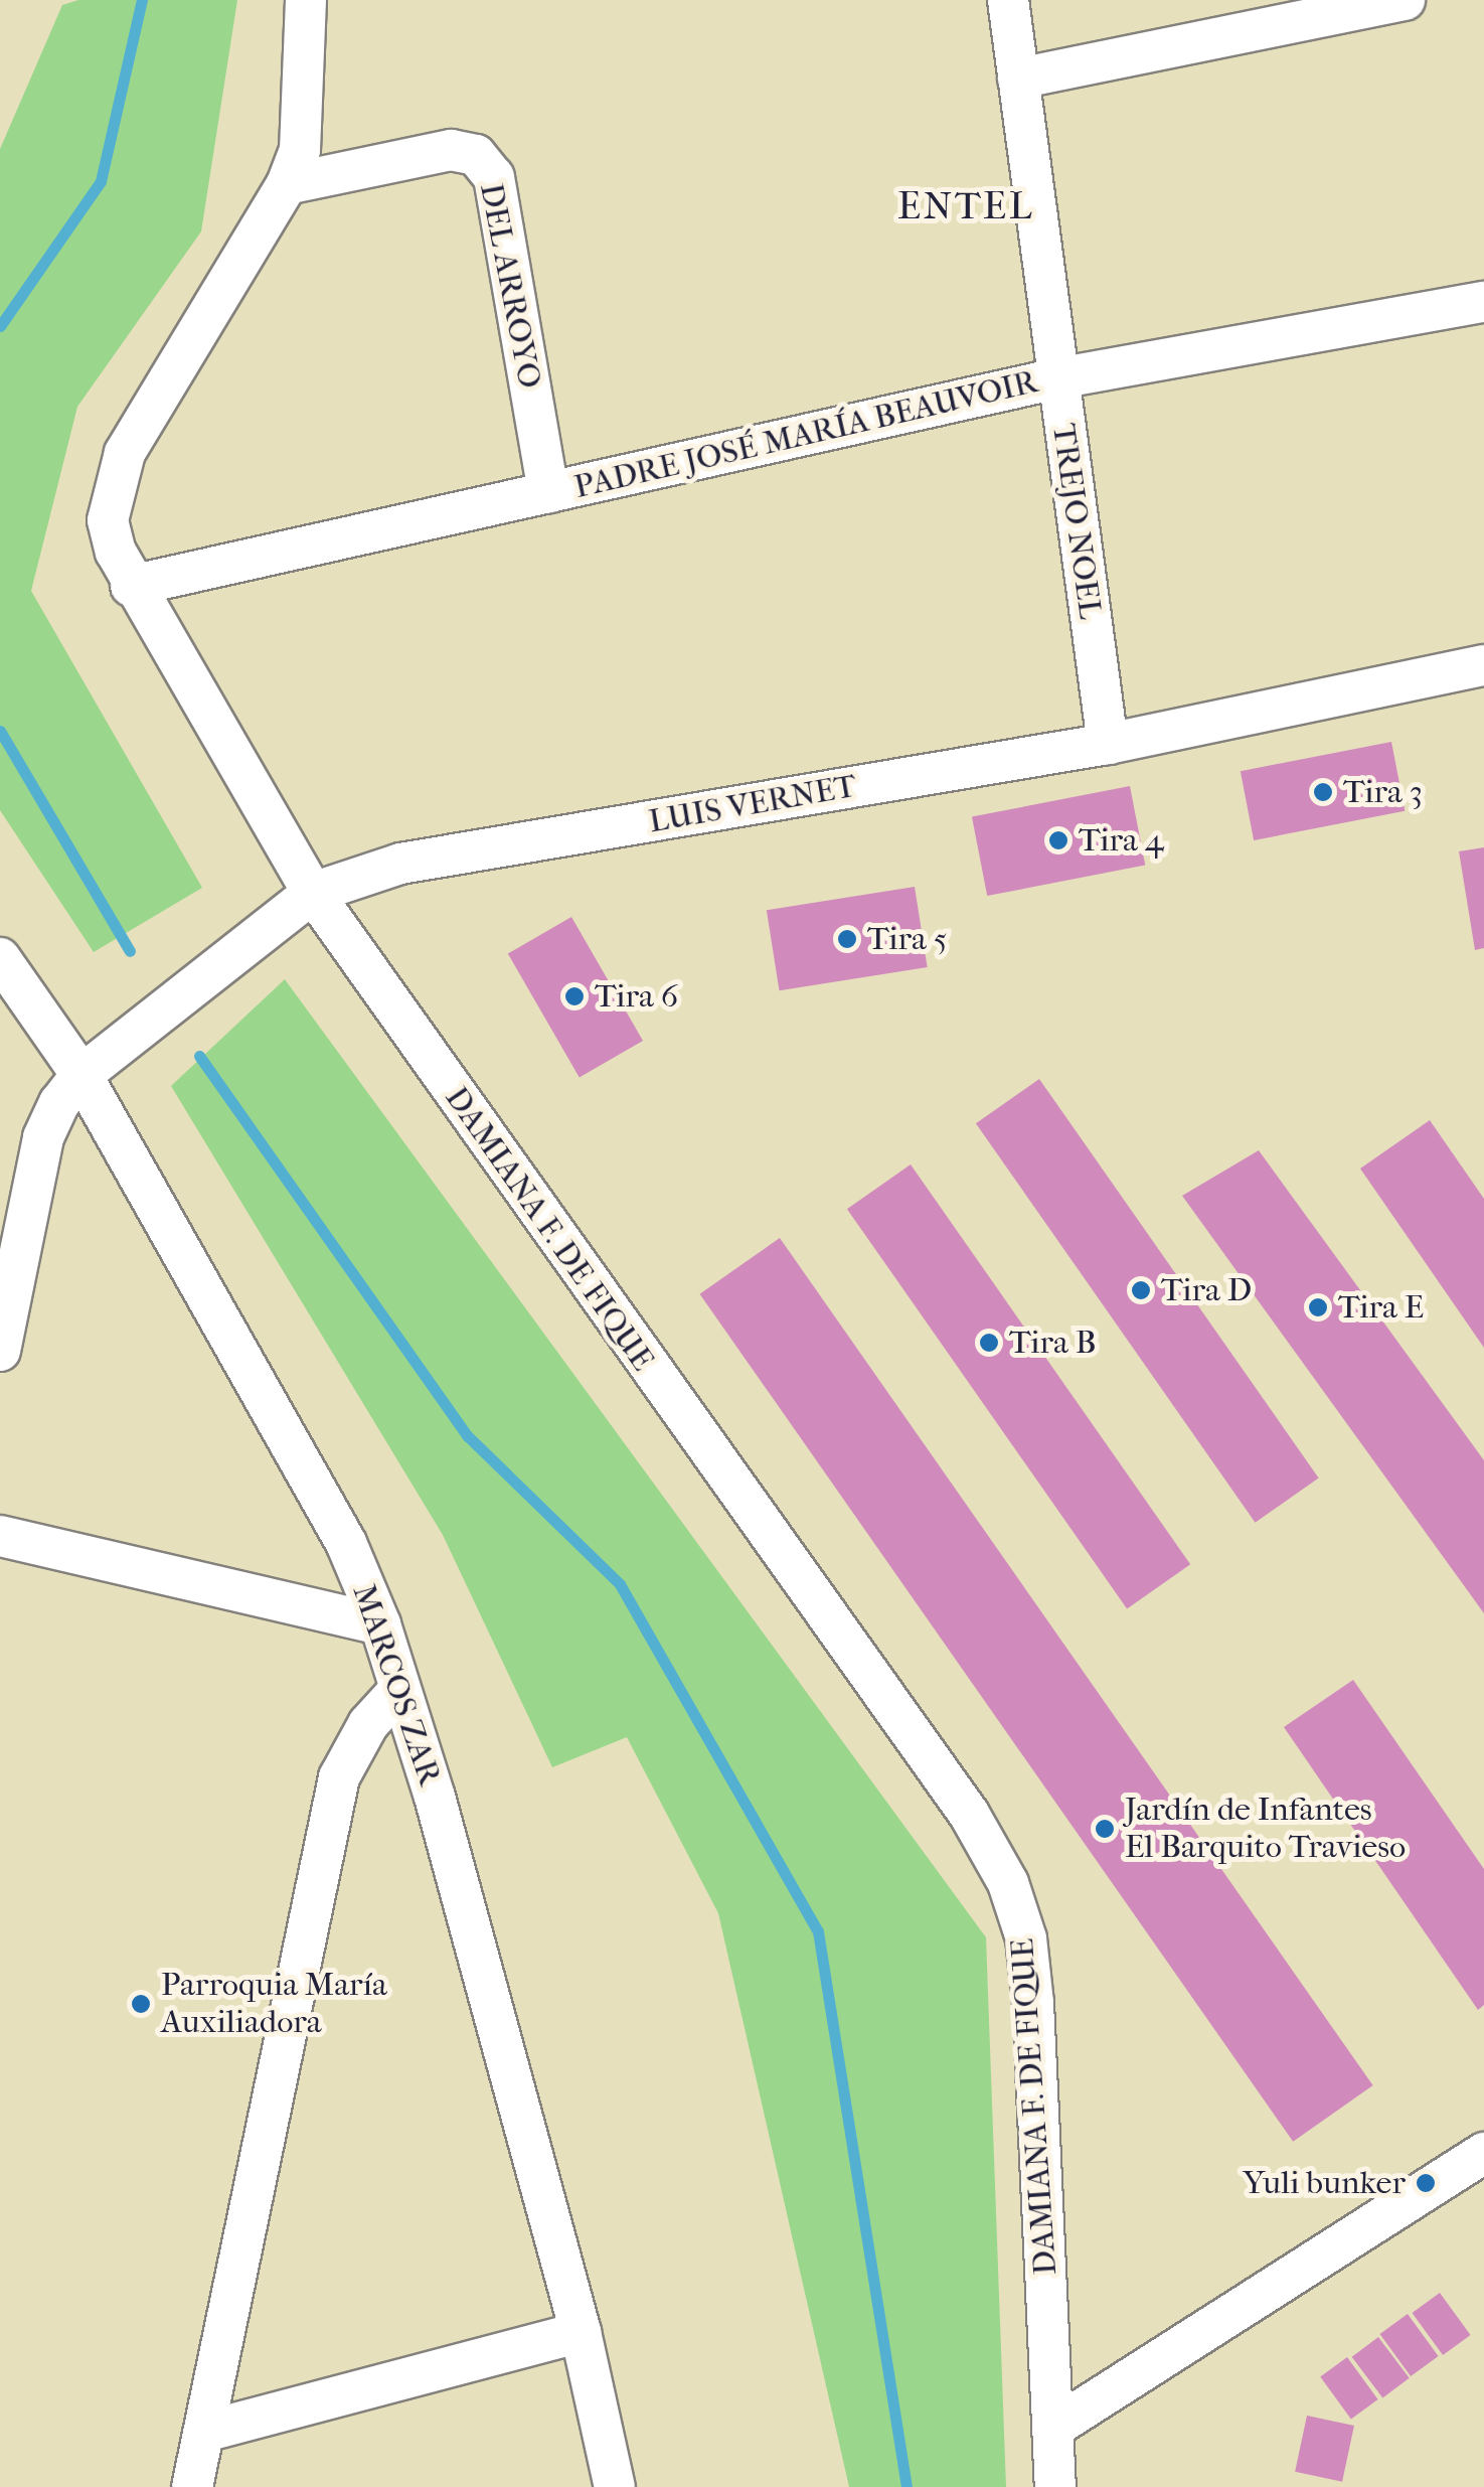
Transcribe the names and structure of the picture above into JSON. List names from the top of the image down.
{
  "streets": {
    "street": [
      "DEL ARROYO",
      "PADRE JOSÉ MARÍA BEAUVOIR",
      "TREJO NOEL",
      "LUIS VERNET",
      "DAMIANA F. DE FIQUE",
      "MARCOS ZAR"
    ]
  },
  "crossings": [
    ["DEL ARROYO", "PADRE JOSÉ MARÍA BEAUVOIR"],
    ["DEL ARROYO", "DAMIANA F. DE FIQUE"],
    ["PADRE JOSÉ MARÍA BEAUVOIR", "TREJO NOEL"],
    ["PADRE JOSÉ MARÍA BEAUVOIR", "DAMIANA F. DE FIQUE"],
    ["TREJO NOEL", "LUIS VERNET"],
    ["LUIS VERNET", "DAMIANA F. DE FIQUE"],
    ["LUIS VERNET", "MARCOS ZAR"]
  ],
  "districts": ["ENTEL"],
  "places": [
    "Tira 3",
    "Tira 4",
    "Tira 5",
    "Tira 6",
    "Tira D",
    "Tira E",
    "Tira B",
    "Jardín de Infantes El Barquito Travieso",
    "Parroquia María Auxiliadora",
    "Yuli bunker"
  ]
}
